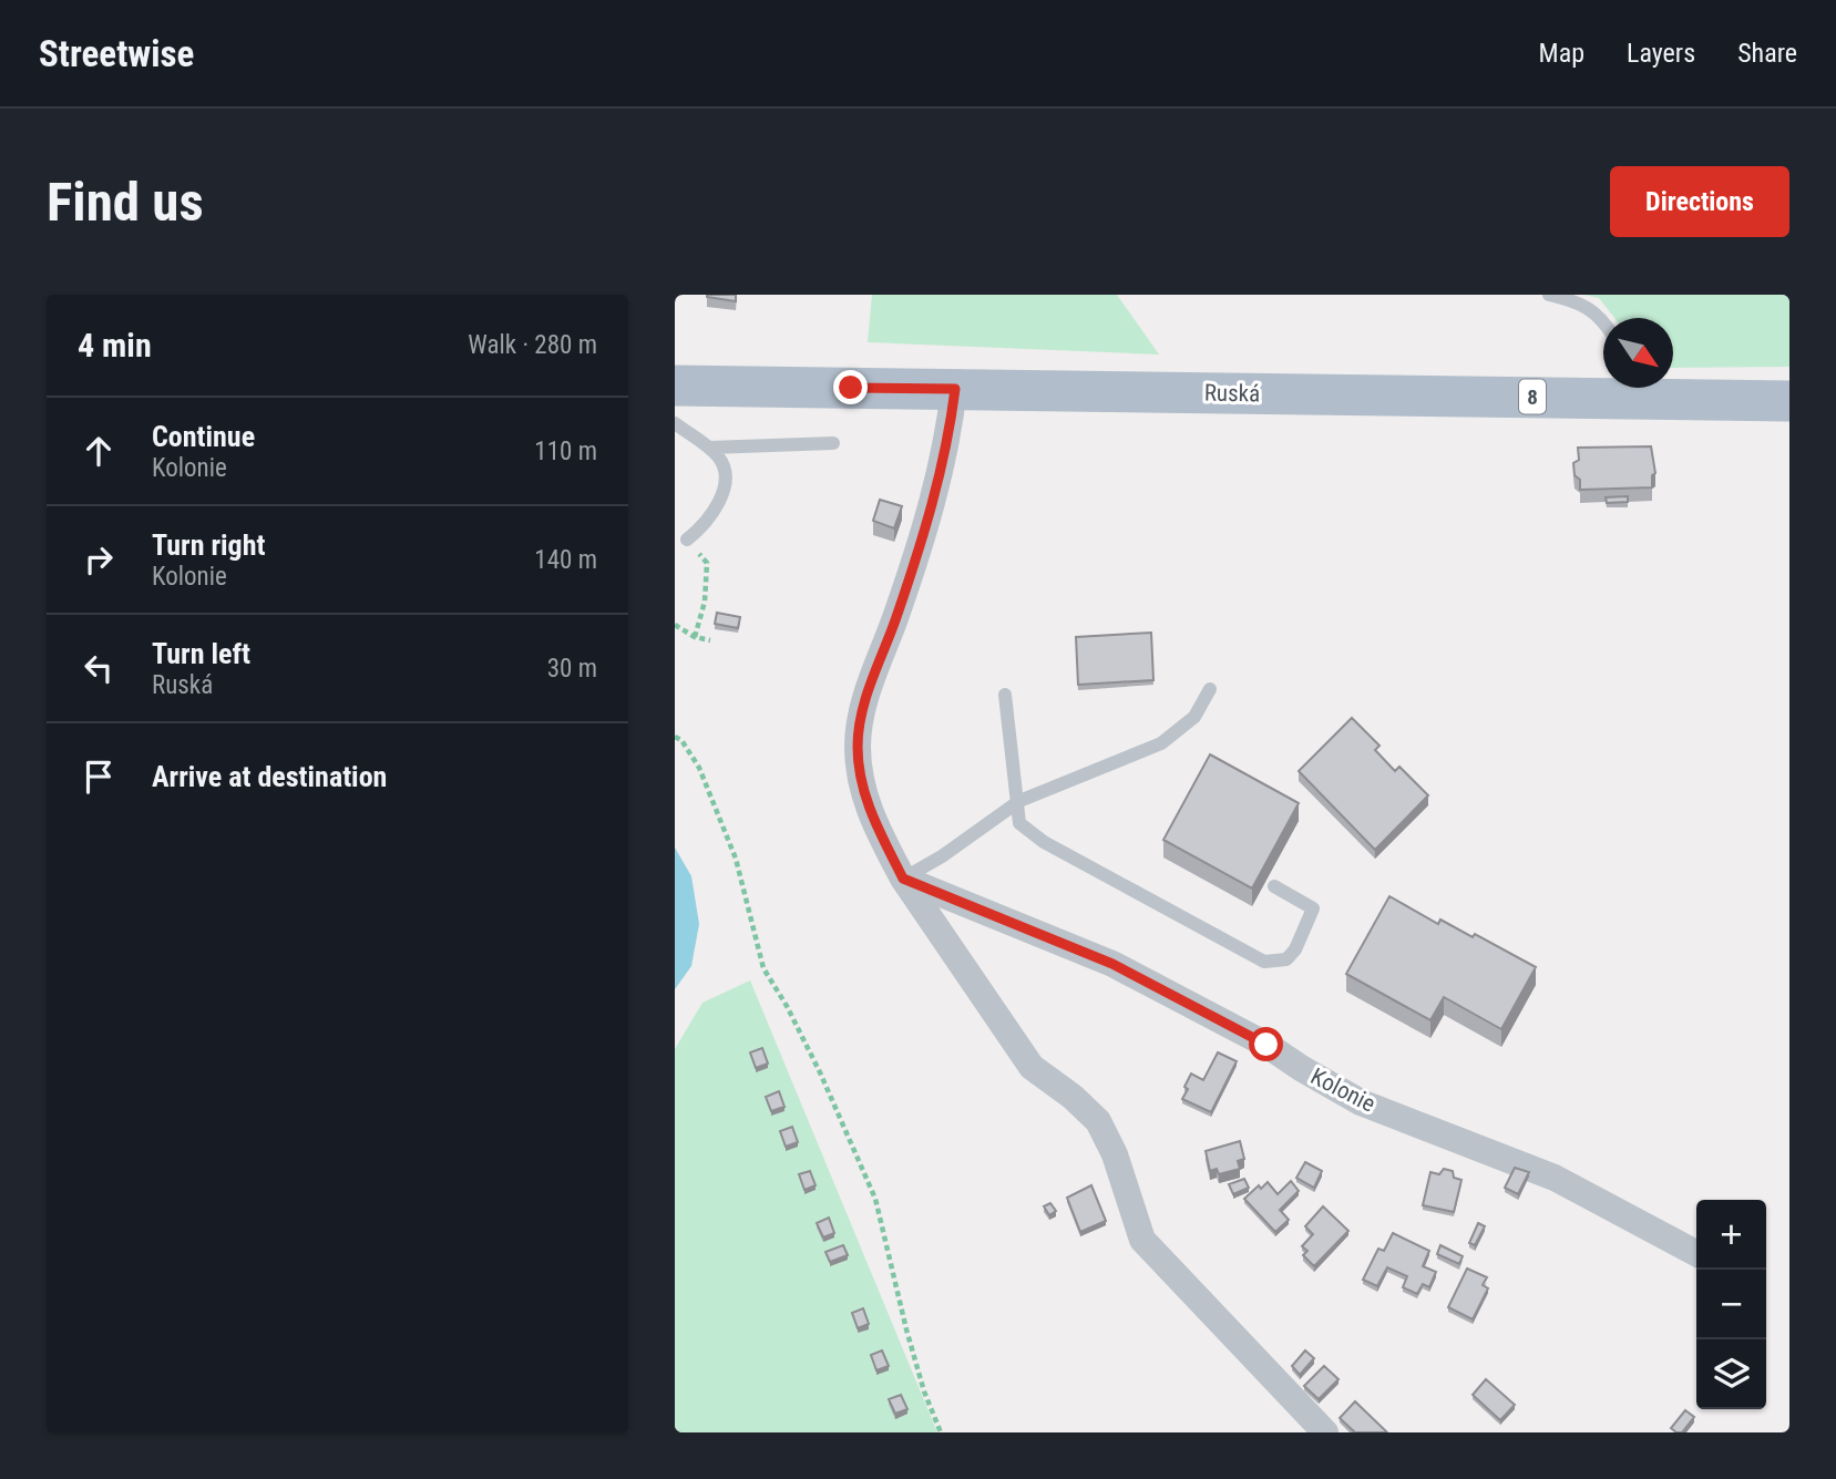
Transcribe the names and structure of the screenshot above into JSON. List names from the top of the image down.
{
  "streets": {
    "main road": ["Ruská", "8"],
    "street": ["Kolonie"]
  },
  "north": "bottom right",
  "page": {
    "header": "Streetwise",
    "nav": ["Map", "Layers", "Share"],
    "buttons": "Directions",
    "title": "Find us",
    "heading": ["4 min", "Walk · 280 m"],
    "list": [
      ["Continue", "Kolonie", "110 m"],
      ["Turn right", "Kolonie", "140 m"],
      ["Turn left", "Ruská", "30 m"],
      "Arrive at destination"
    ],
    "map_buttons": ["+", "−"]
  }
}
